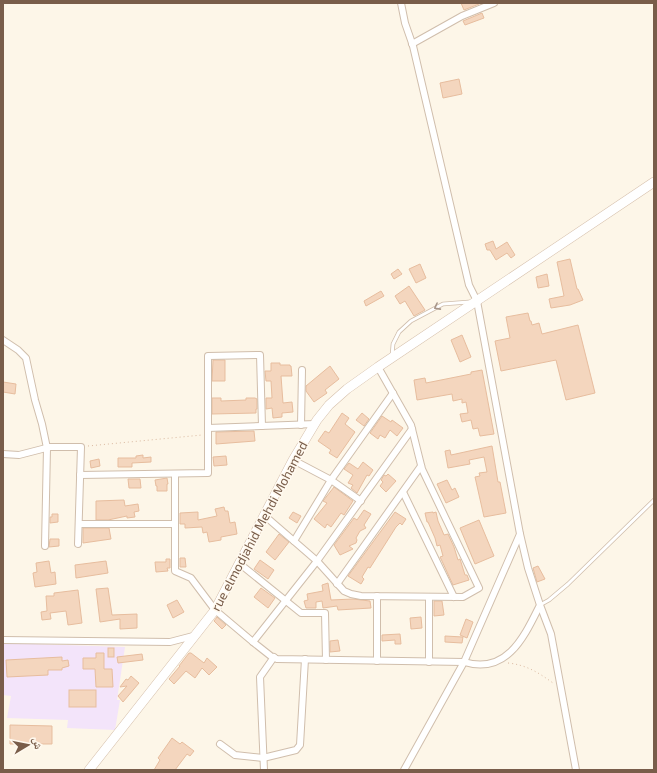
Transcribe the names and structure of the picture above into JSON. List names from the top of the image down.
{
  "streets": {
    "main road": ["rue elmodjahid Mehdi Mohamed"]
  },
  "north": "right"
}
